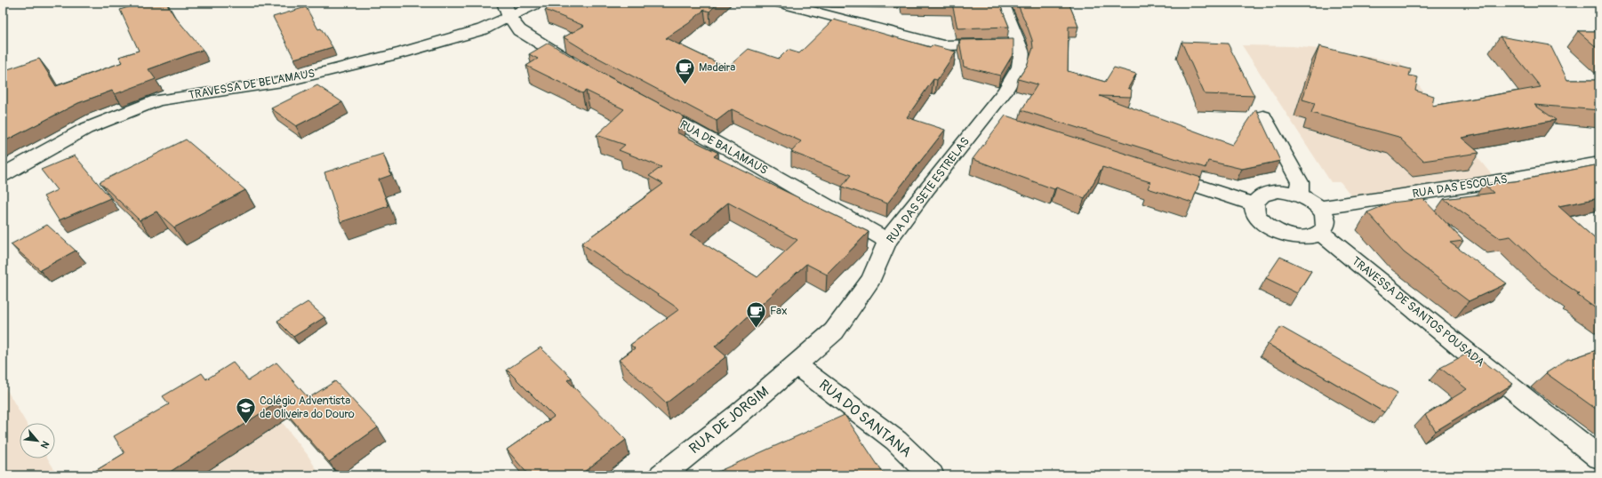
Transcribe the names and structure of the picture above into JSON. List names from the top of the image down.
{
  "streets": {
    "street": [
      "TRAVESSA DE BELAMAUS",
      "RUA DE BALAMAUS",
      "RUA DAS ESCOLAS",
      "RUA DAS SETE ESTRELAS",
      "TRAVESSA DE SANTOS POUSADA",
      "RUA DO SANTANA",
      "RUA DE JORGIM"
    ]
  },
  "crossings": [
    ["RUA DE BALAMAUS", "RUA DAS SETE ESTRELAS"],
    ["RUA DAS ESCOLAS", "TRAVESSA DE SANTOS POUSADA"],
    ["RUA DAS SETE ESTRELAS", "RUA DO SANTANA"],
    ["RUA DAS SETE ESTRELAS", "RUA DE JORGIM"],
    ["RUA DO SANTANA", "RUA DE JORGIM"]
  ],
  "places": {
    "cafe": ["Madeira", "Fax"],
    "school or university": ["Colégio Adventista de Oliveira do Douro"]
  },
  "north": "bottom right"
}
